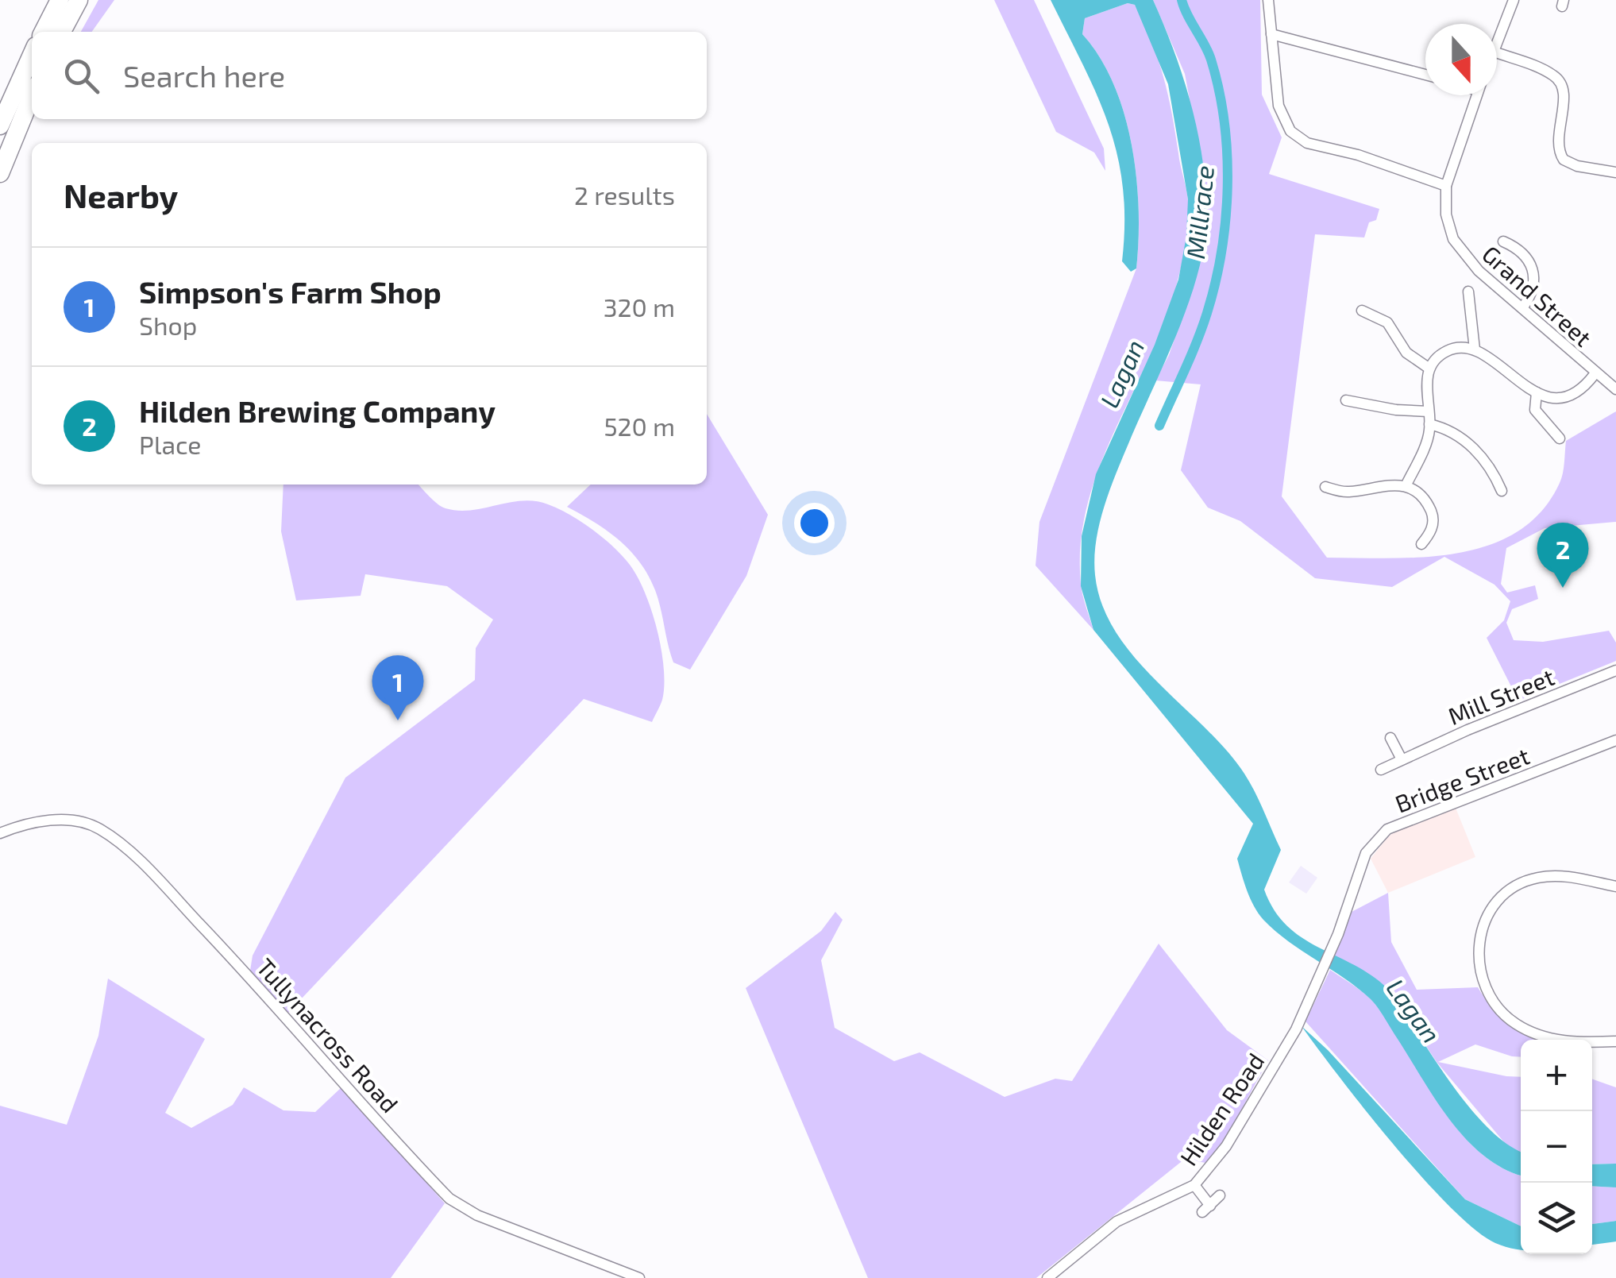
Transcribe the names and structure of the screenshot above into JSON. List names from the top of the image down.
{
  "streets": {
    "street": [
      "Grand Street",
      "Mill Street",
      "Bridge Street",
      "Tullynacross Road",
      "Hilden Road"
    ]
  },
  "crossings": [
    ["Bridge Street", "Hilden Road"]
  ],
  "water": ["Millrace", "Lagan"],
  "north": "bottom",
  "page": {
    "search": "Search here",
    "heading": ["Nearby", "2 results"],
    "list": [
      {
        "mark": "1",
        "name": "Simpson's Farm Shop",
        "note": "Shop",
        "value": "320 m"
      },
      {
        "mark": "2",
        "name": "Hilden Brewing Company",
        "note": "Place",
        "value": "520 m"
      }
    ],
    "pins": ["2", "1"],
    "map_buttons": ["+", "−"]
  }
}
